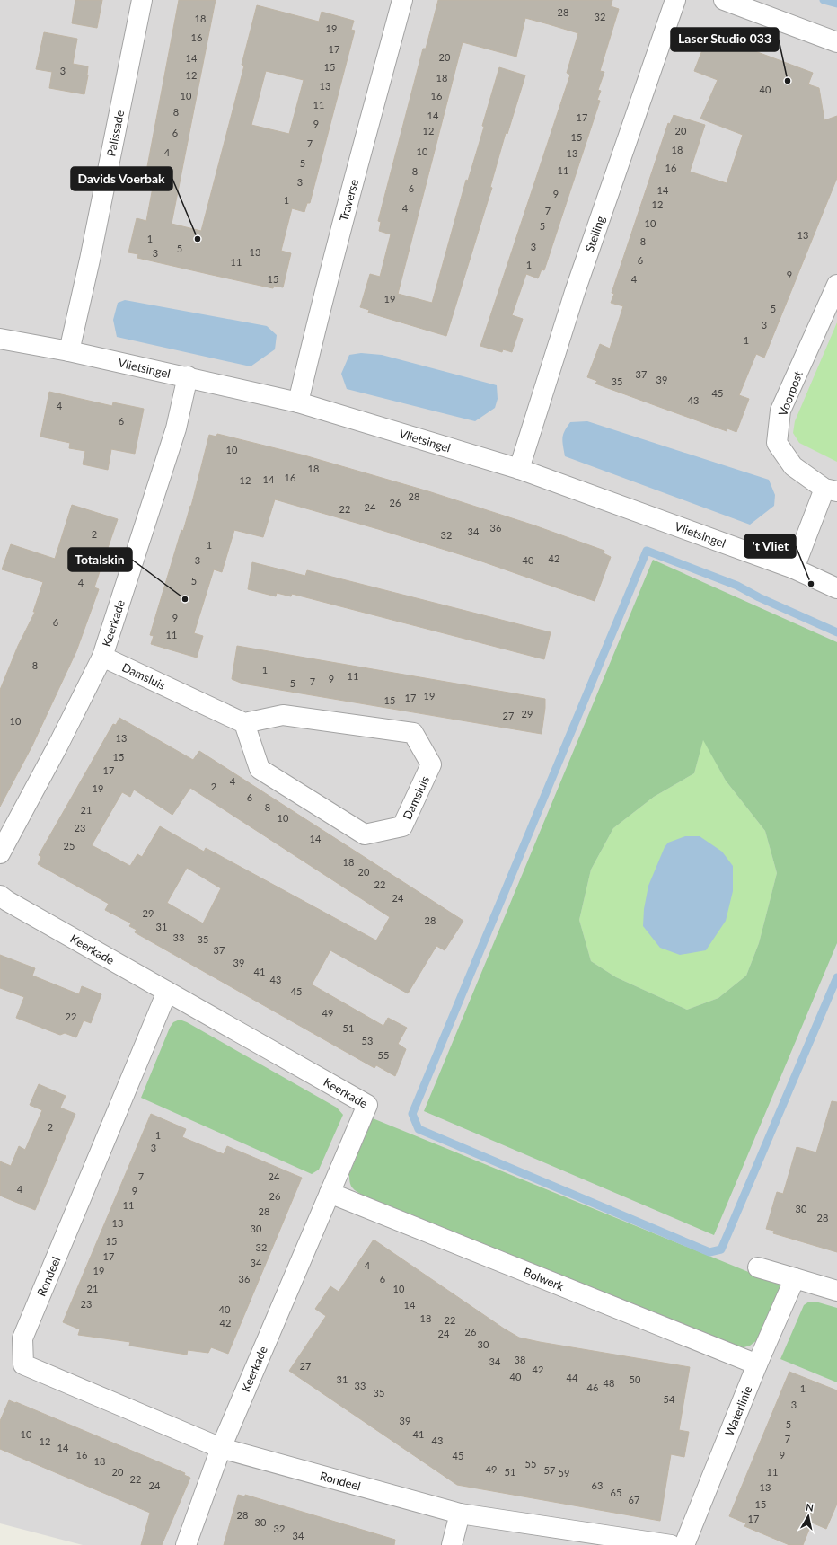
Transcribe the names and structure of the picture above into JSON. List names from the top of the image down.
{
  "streets": {
    "street": [
      "Palissade",
      "Traverse",
      "Stelling",
      "Vlietsingel",
      "Voorpost",
      "Keerkade",
      "Damsluis",
      "Rondeel",
      "Bolwerk",
      "Waterlinie"
    ]
  },
  "crossings": [
    ["Palissade", "Vlietsingel"],
    ["Traverse", "Vlietsingel"],
    ["Stelling", "Vlietsingel"],
    ["Vlietsingel", "Voorpost"],
    ["Vlietsingel", "Keerkade"],
    ["Keerkade", "Damsluis"],
    ["Keerkade", "Rondeel"],
    ["Keerkade", "Bolwerk"],
    ["Bolwerk", "Waterlinie"]
  ],
  "places": [
    "Laser Studio 033",
    "Davids Voerbak",
    "'t Vliet",
    "Totalskin"
  ],
  "house_numbers": [
    "28",
    "32",
    "18",
    "19",
    "16",
    "17",
    "20",
    "14",
    "15",
    "3",
    "12",
    "18",
    "13",
    "40",
    "10",
    "16",
    "11",
    "8",
    "14",
    "17",
    "9",
    "12",
    "20",
    "6",
    "15",
    "7",
    "18",
    "10",
    "4",
    "13",
    "5",
    "16",
    "11",
    "8",
    "3",
    "6",
    "14",
    "9",
    "1",
    "12",
    "4",
    "7",
    "10",
    "5",
    "13",
    "1",
    "8",
    "3",
    "5",
    "13",
    "3",
    "6",
    "11",
    "1",
    "9",
    "15",
    "4",
    "19",
    "5",
    "3",
    "1",
    "37",
    "39",
    "35",
    "45",
    "43",
    "4",
    "6",
    "10",
    "18",
    "16",
    "14",
    "12",
    "28",
    "26",
    "24",
    "22",
    "36",
    "34",
    "2",
    "32",
    "1",
    "42",
    "3",
    "40",
    "5",
    "4",
    "9",
    "6",
    "11",
    "8",
    "1",
    "11",
    "9",
    "7",
    "5",
    "19",
    "17",
    "15",
    "29",
    "27",
    "10",
    "13",
    "15",
    "17",
    "4",
    "2",
    "19",
    "6",
    "8",
    "21",
    "10",
    "23",
    "14",
    "25",
    "18",
    "20",
    "22",
    "24",
    "29",
    "28",
    "31",
    "33",
    "35",
    "37",
    "39",
    "41",
    "43",
    "45",
    "49",
    "22",
    "51",
    "53",
    "55",
    "2",
    "1",
    "3",
    "7",
    "24",
    "4",
    "9",
    "26",
    "11",
    "30",
    "28",
    "28",
    "13",
    "30",
    "15",
    "32",
    "17",
    "34",
    "4",
    "19",
    "36",
    "6",
    "21",
    "10",
    "23",
    "14",
    "40",
    "18",
    "22",
    "42",
    "26",
    "24",
    "30",
    "38",
    "34",
    "27",
    "42",
    "40",
    "44",
    "31",
    "50",
    "48",
    "33",
    "46",
    "1",
    "35",
    "54",
    "3",
    "39",
    "5",
    "10",
    "41",
    "7",
    "43",
    "12",
    "14",
    "16",
    "9",
    "45",
    "18",
    "55",
    "49",
    "57",
    "20",
    "51",
    "11",
    "59",
    "22",
    "24",
    "63",
    "13",
    "65",
    "67",
    "15",
    "28",
    "17",
    "30",
    "32",
    "34"
  ],
  "north": "top"
}
